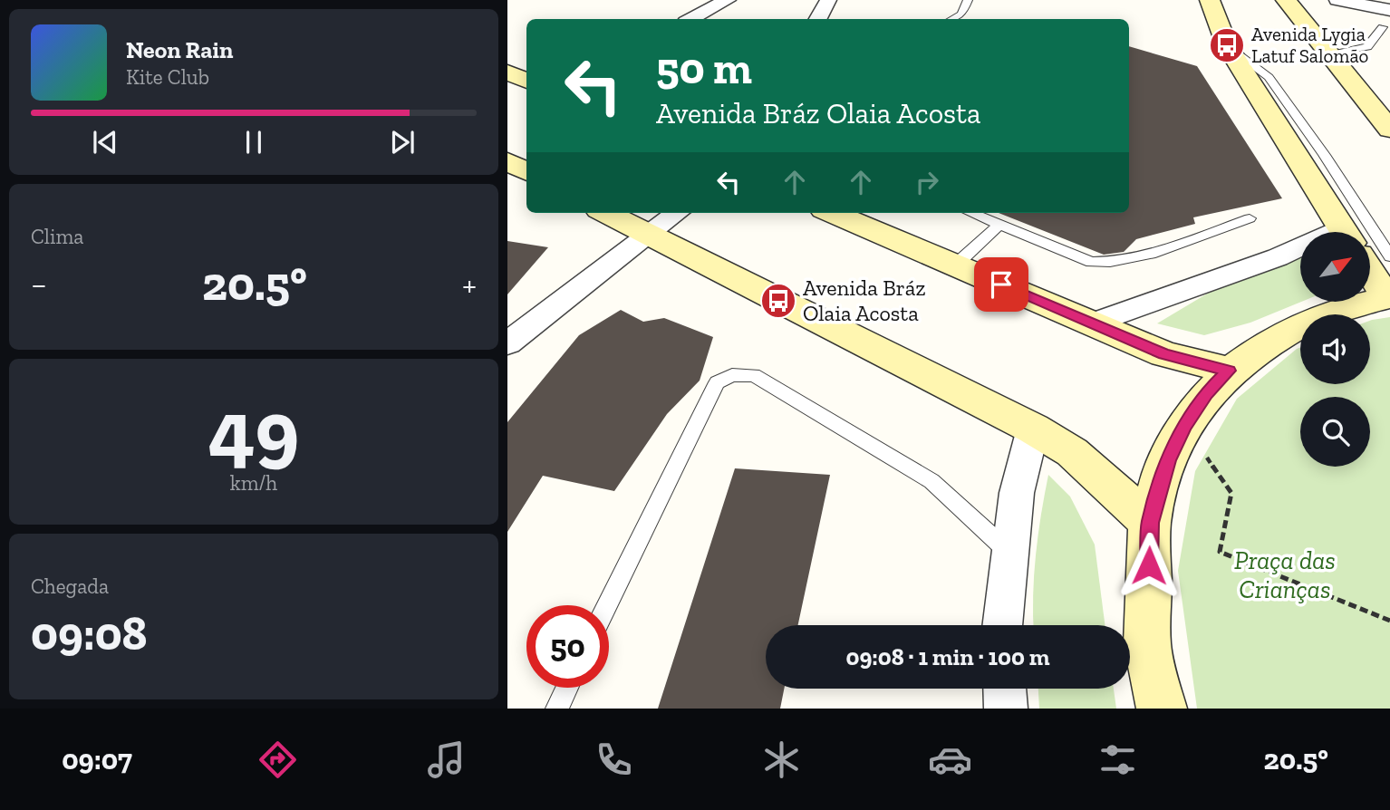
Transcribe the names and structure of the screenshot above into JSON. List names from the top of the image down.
{
  "parks": ["Praça das Crianças"],
  "places": {
    "bus stop": ["Avenida Lygia Latuf Salomão", "Avenida Bráz Olaia Acosta"]
  },
  "north": "top right",
  "page": {
    "turn": ["50 m", "Avenida Bráz Olaia Acosta"],
    "song": ["Neon Rain", "Kite Club"],
    "tile": [
      "Clima",
      ["49", "km/h"],
      ["Chegada", "09:08"]
    ],
    "heat": ["−", "20.5°", "+"],
    "limit": "50",
    "trip": "09:08 · 1 min · 100 m",
    "tabs": ["09:07", "20.5°"]
  }
}
